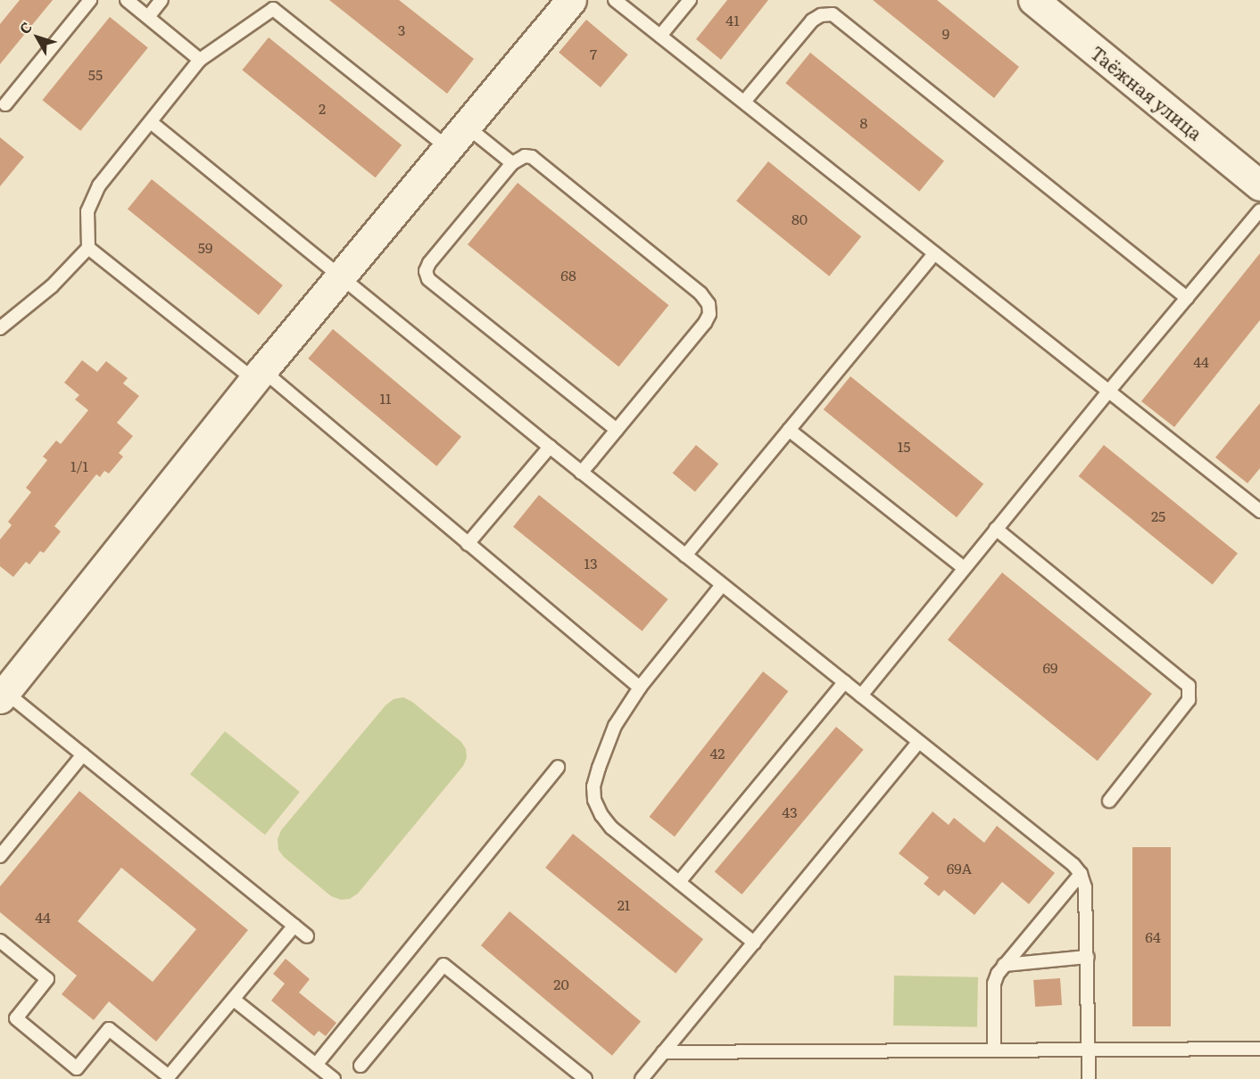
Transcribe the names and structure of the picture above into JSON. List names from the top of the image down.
{
  "streets": {
    "street": ["Таёжная улица"]
  },
  "house_numbers": [
    "41",
    "3",
    "9",
    "7",
    "55",
    "2",
    "8",
    "80",
    "59",
    "68",
    "44",
    "11",
    "15",
    "1/1",
    "25",
    "13",
    "69",
    "42",
    "43",
    "69А",
    "21",
    "44",
    "64",
    "20"
  ],
  "north": "top left"
}
